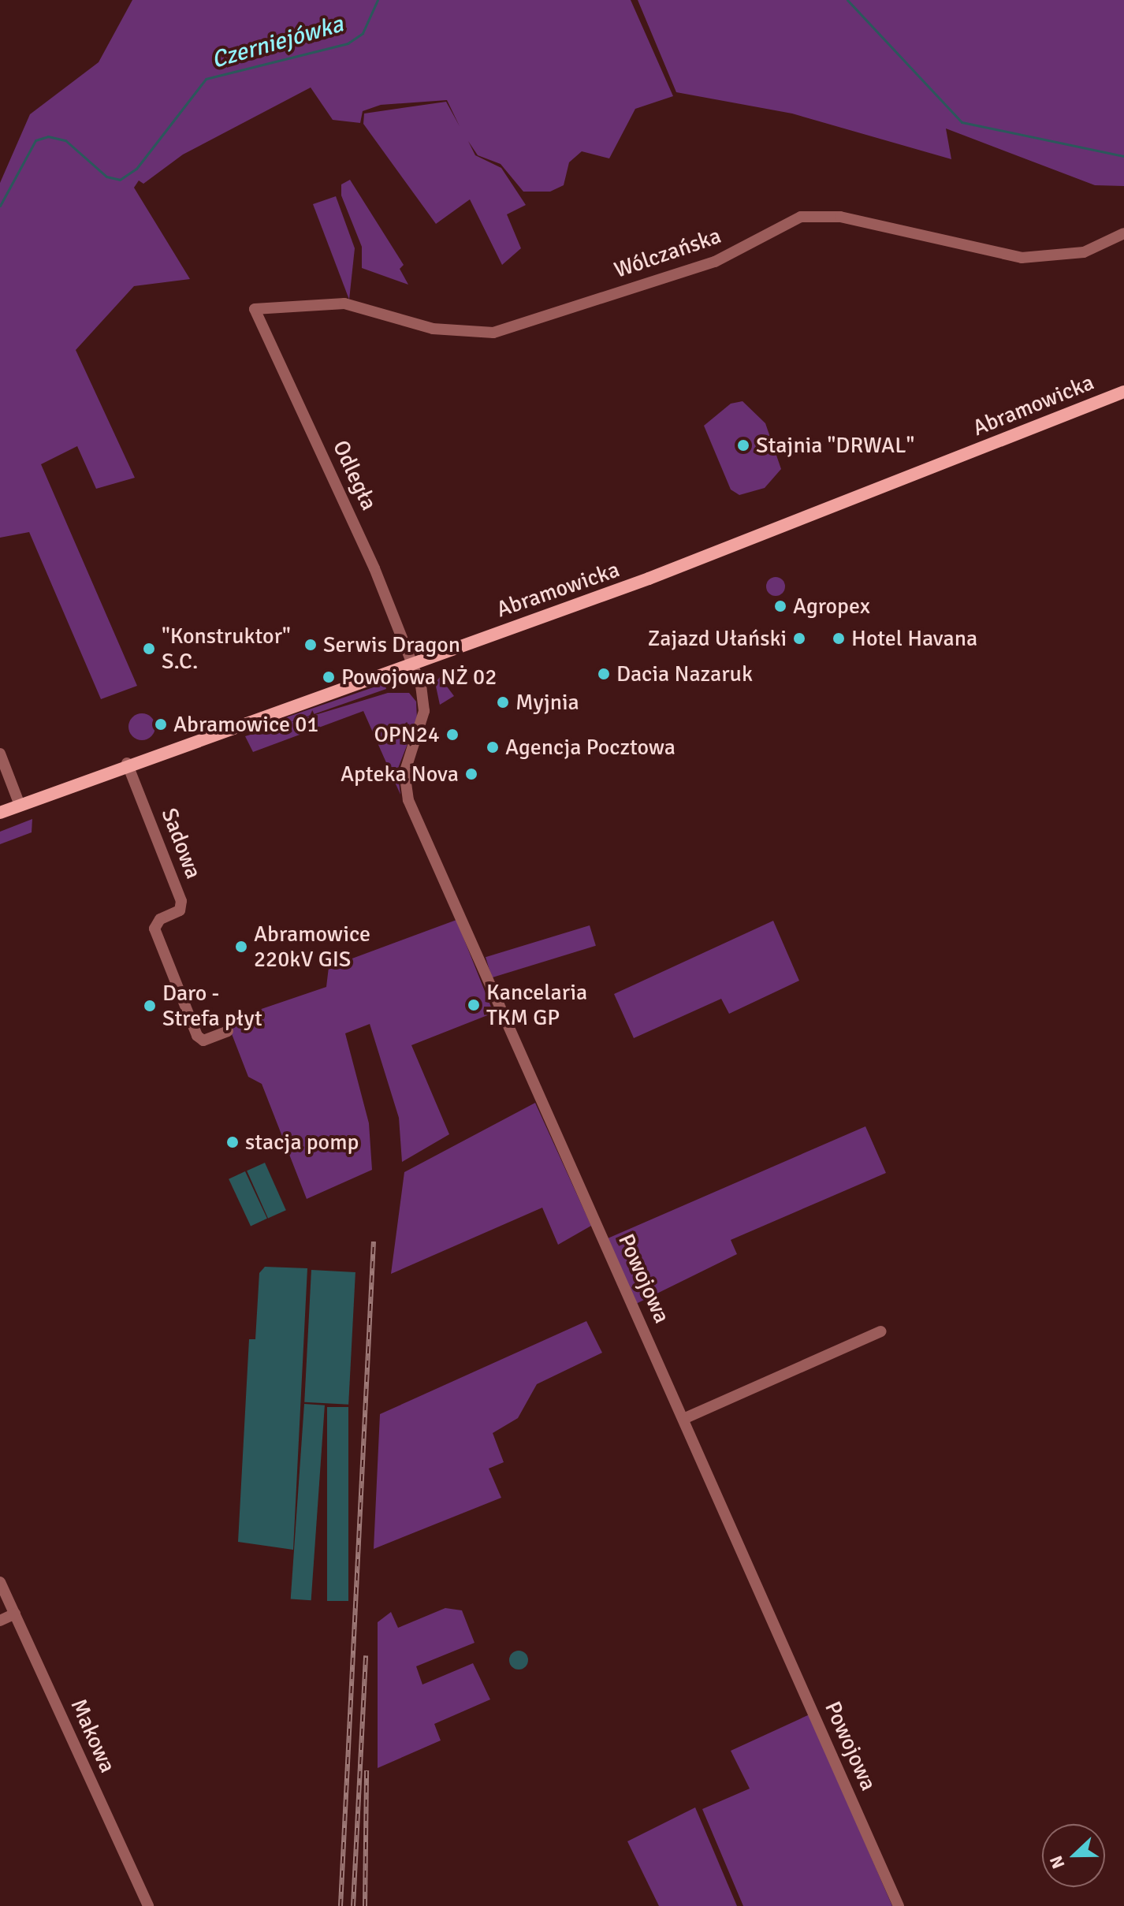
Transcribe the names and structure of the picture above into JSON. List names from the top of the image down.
{
  "streets": {
    "main road": ["Abramowicka"],
    "street": [
      "Wólczańska",
      "Odległa",
      "Sadowa",
      "Powojowa",
      "Makowa"
    ]
  },
  "crossings": [
    ["Wólczańska", "Odległa"],
    ["Abramowicka", "Odległa"],
    ["Abramowicka", "Sadowa"],
    ["Abramowicka", "Powojowa"],
    ["Odległa", "Powojowa"]
  ],
  "water": ["Czerniejówka"],
  "places": [
    "Stajnia \"DRWAL\"",
    "Agropex",
    "Zajazd Ułański",
    "Hotel Havana",
    "Serwis Dragon",
    "\"Konstruktor\" S.C.",
    "Dacia Nazaruk",
    "Powojowa NŻ 02",
    "Myjnia",
    "Abramowice 01",
    "OPN24",
    "Agencja Pocztowa",
    "Apteka Nova",
    "Abramowice 220kV GIS",
    "Kancelaria TKM GP",
    "Daro - Strefa płyt",
    "stacja pomp"
  ],
  "north": "left"
}
